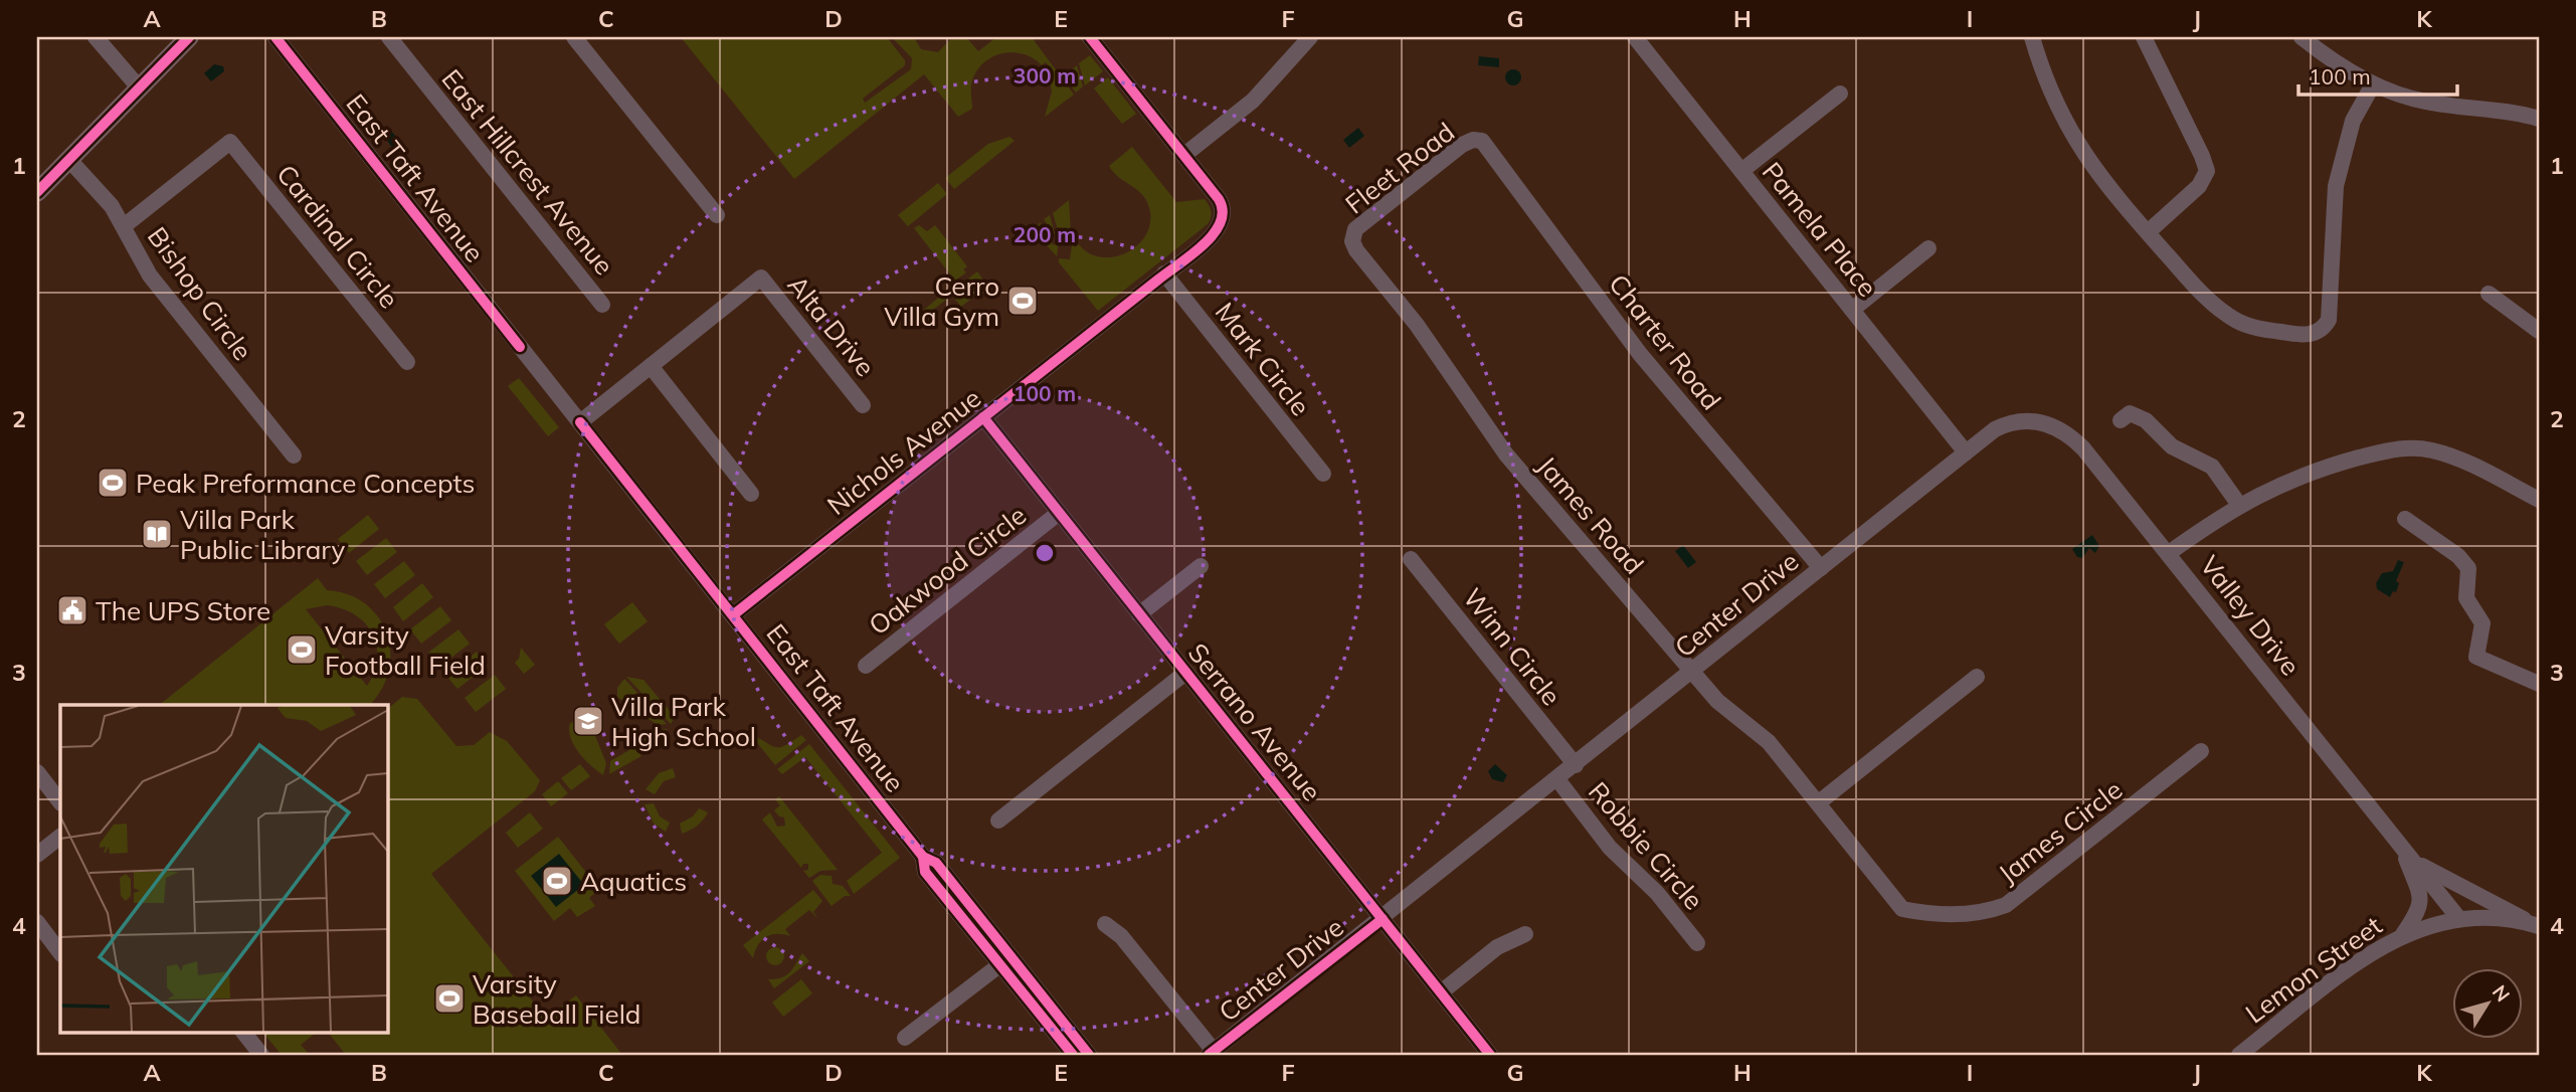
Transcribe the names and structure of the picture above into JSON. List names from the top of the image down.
{
  "streets": {
    "street": [
      "Fleet Road",
      "East Hillcrest Avenue",
      "East Taft Avenue",
      "Pamela Place",
      "Cardinal Circle",
      "Bishop Circle",
      "Alta Drive",
      "Charter Road",
      "Mark Circle",
      "Nichols Avenue",
      "James Road",
      "Oakwood Circle",
      "Center Drive",
      "Valley Drive",
      "Winn Circle",
      "Serrano Avenue",
      "James Circle",
      "Robbie Circle",
      "Lemon Street"
    ]
  },
  "crossings": [
    ["Fleet Road", "Charter Road"],
    ["Fleet Road", "James Road"],
    ["East Taft Avenue", "Nichols Avenue"],
    ["Pamela Place", "Center Drive"],
    ["Cardinal Circle", "Bishop Circle"],
    ["Charter Road", "Center Drive"],
    ["Mark Circle", "Nichols Avenue"],
    ["Nichols Avenue", "Serrano Avenue"],
    ["James Road", "Center Drive"],
    ["James Road", "James Circle"],
    ["Oakwood Circle", "Serrano Avenue"],
    ["Center Drive", "Valley Drive"],
    ["Center Drive", "Winn Circle"],
    ["Center Drive", "Serrano Avenue"],
    ["Center Drive", "Robbie Circle"],
    ["Valley Drive", "Lemon Street"]
  ],
  "places": {
    "sports": [
      "Cerro Villa Gym",
      "Peak Preformance Concepts",
      "Varsity Football Field",
      "Aquatics",
      "Varsity Baseball Field"
    ],
    "library": ["Villa Park Public Library"],
    "public building": ["The UPS Store"],
    "school or university": ["Villa Park High School"]
  },
  "scale_bar": "100 m",
  "north": "top right",
  "grid": {
    "columns": [
      "A",
      "B",
      "C",
      "D",
      "E",
      "F",
      "G",
      "H",
      "I",
      "J",
      "K"
    ],
    "rows": [
      "1",
      "2",
      "3",
      "4"
    ]
  },
  "rings": ["300 m", "200 m", "100 m"]
}
